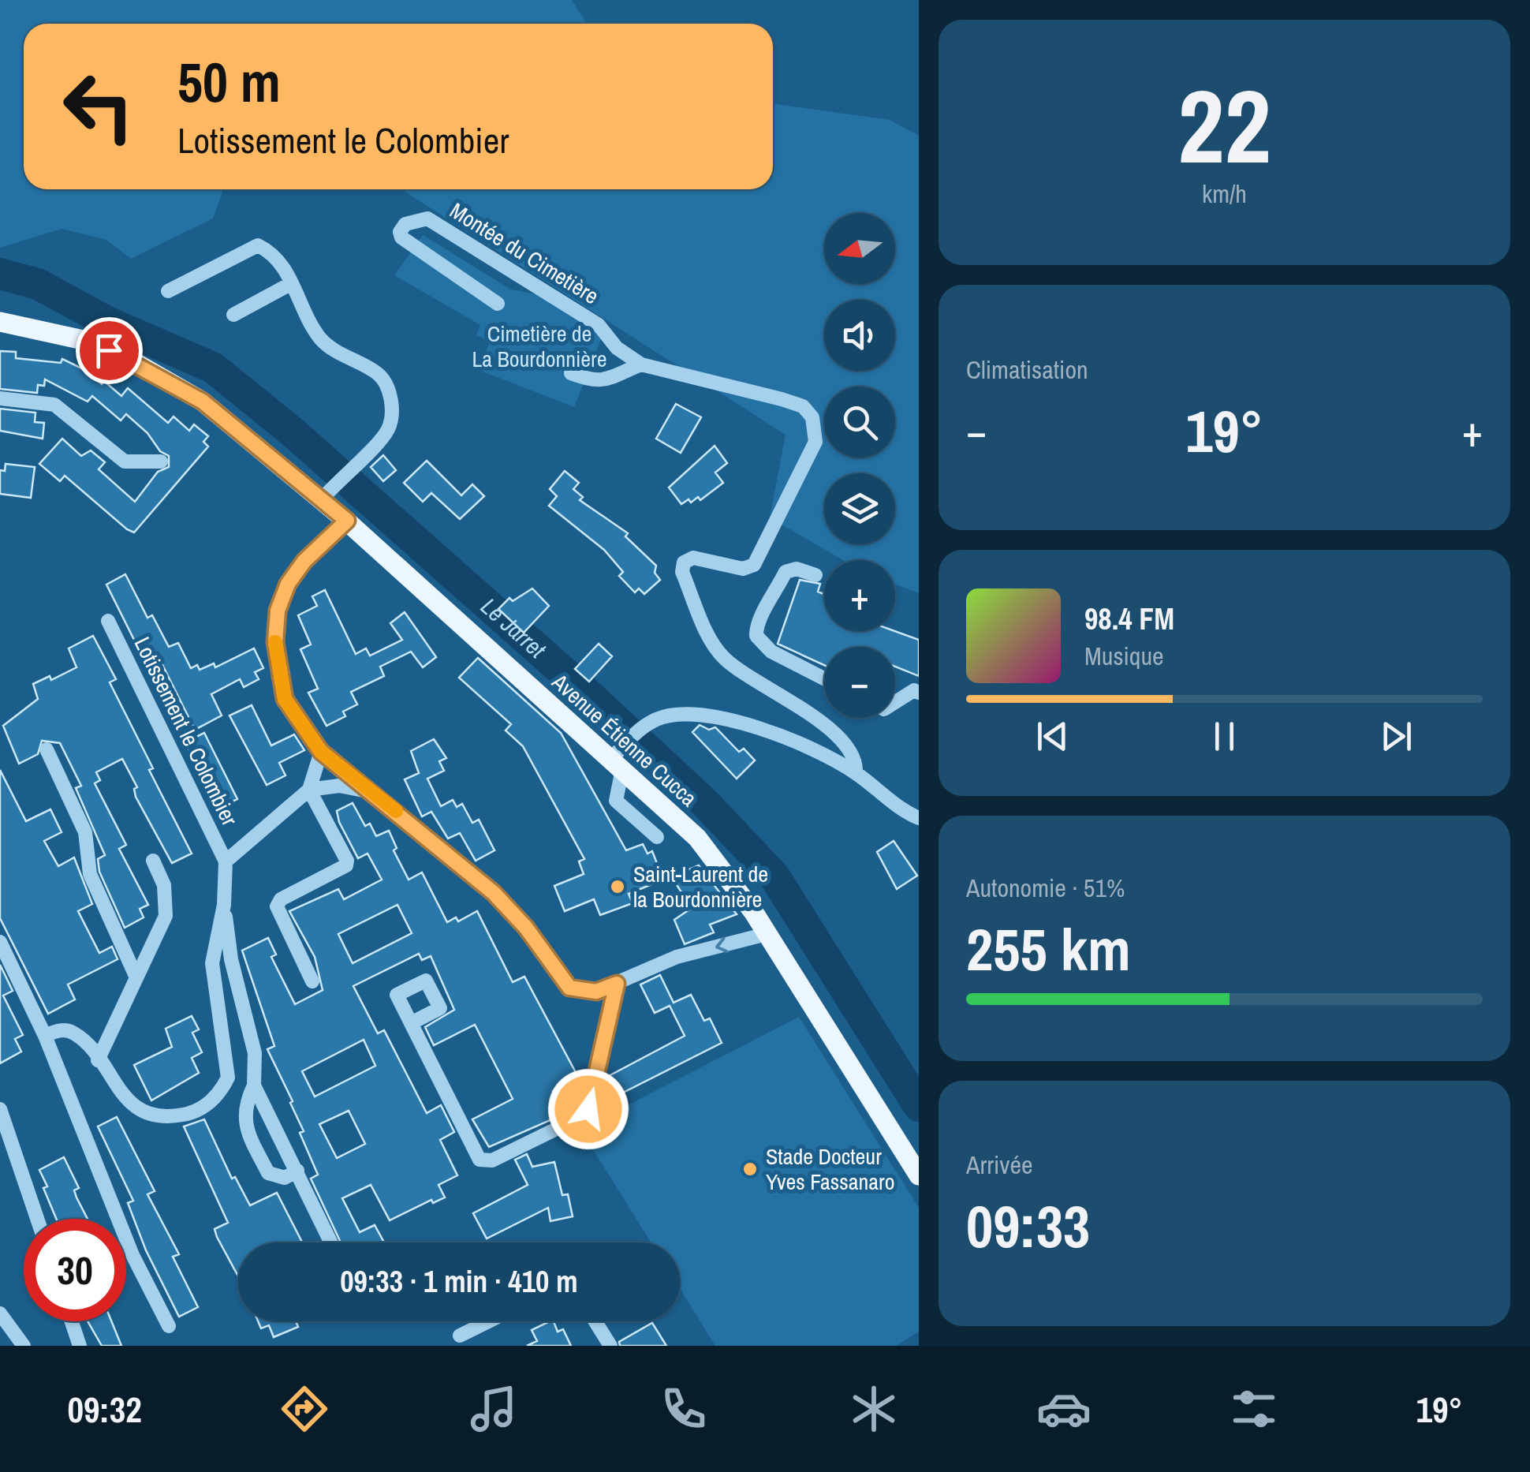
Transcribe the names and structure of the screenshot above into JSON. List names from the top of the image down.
{
  "streets": {
    "main road": ["Avenue Étienne Cucca"],
    "street": ["Montée du Cimetière", "Lotissement le Colombier"]
  },
  "water": ["Le Jarret"],
  "parks": ["Cimetière de La Bourdonnière"],
  "places": ["Saint-Laurent de la Bourdonnière", "Stade Docteur Yves Fassanaro"],
  "north": "left",
  "page": {
    "tile": [
      ["22", "km/h"],
      "Climatisation",
      ["Autonomie · 51%", "255 km"],
      ["Arrivée", "09:33"]
    ],
    "turn": ["50 m", "Lotissement le Colombier"],
    "map_buttons": ["+", "−"],
    "heat": ["−", "19°", "+"],
    "song": ["98.4 FM", "Musique"],
    "limit": "30",
    "trip": "09:33 · 1 min · 410 m",
    "tabs": ["09:32", "19°"]
  }
}
